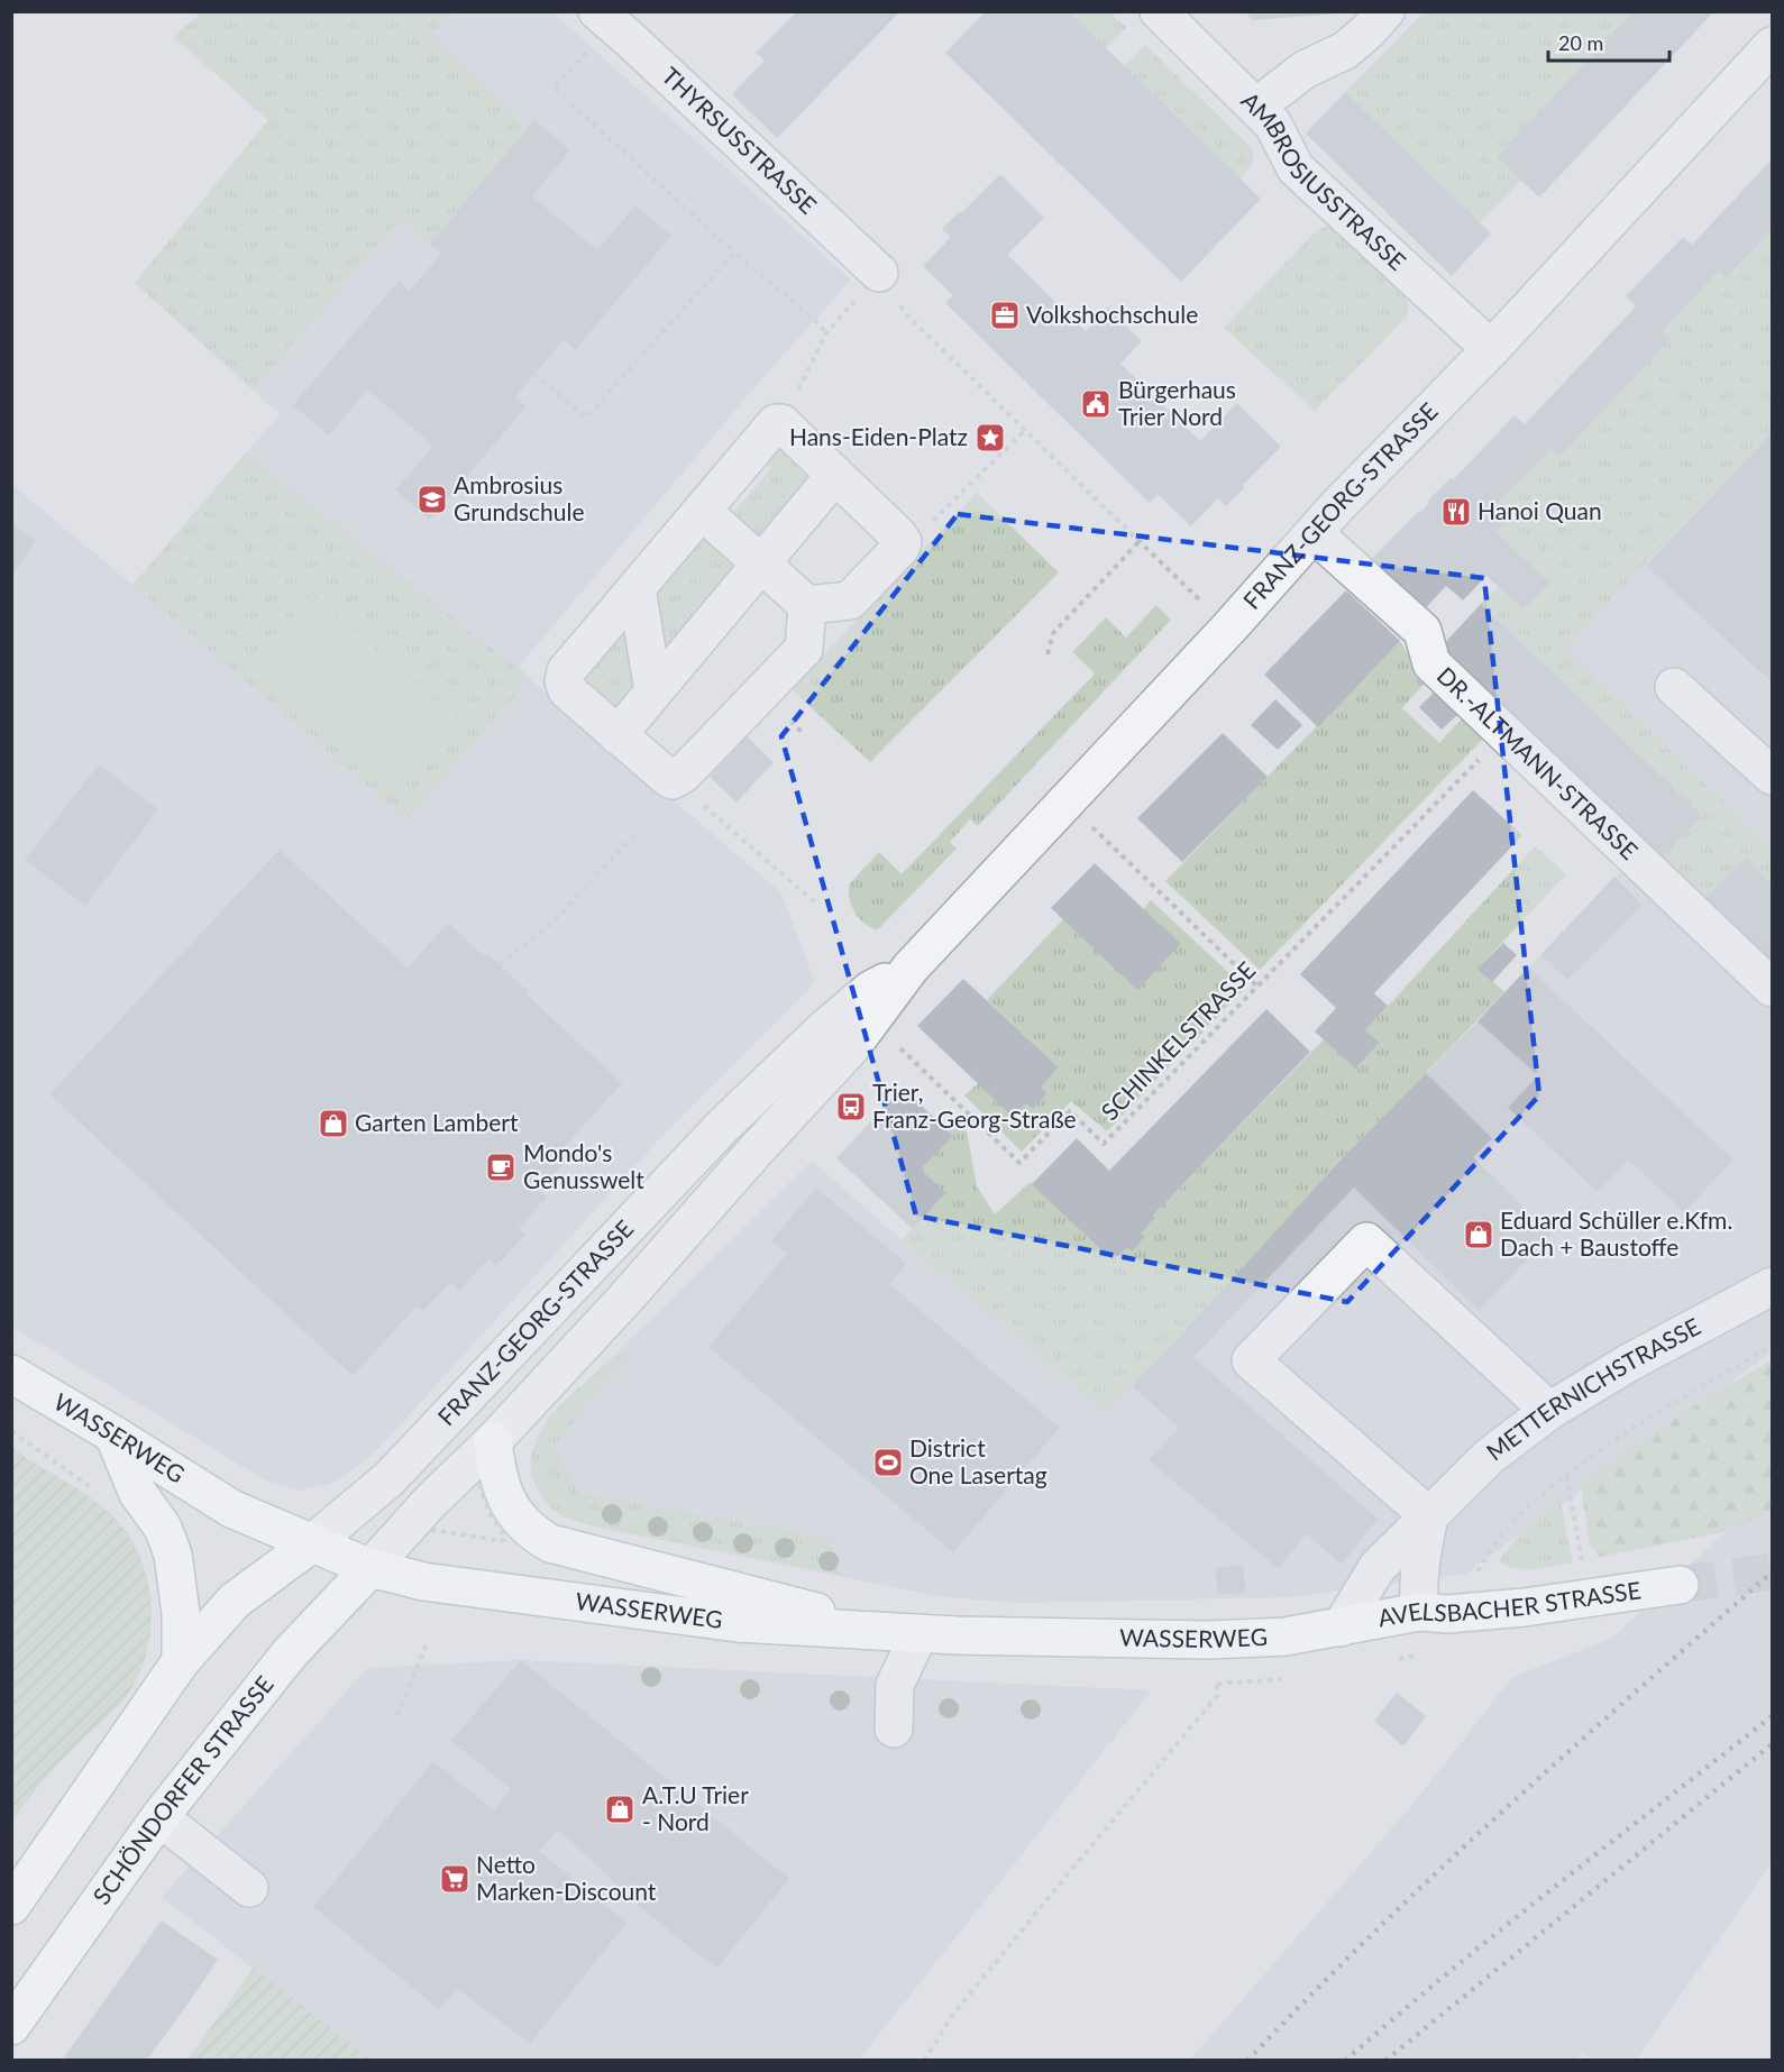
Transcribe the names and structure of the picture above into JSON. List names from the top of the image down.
{
  "streets": {
    "main road": ["WASSERWEG", "AVELSBACHER STRASSE", "SCHÖNDORFER STRASSE"],
    "street": [
      "THYRSUSSTRASSE",
      "AMBROSIUSSTRASSE",
      "FRANZ-GEORG-STRASSE",
      "DR.-ALTMANN-STRASSE",
      "METTERNICHSTRASSE"
    ],
    "path": ["SCHINKELSTRASSE"]
  },
  "crossings": [
    ["AMBROSIUSSTRASSE", "FRANZ-GEORG-STRASSE"],
    ["FRANZ-GEORG-STRASSE", "DR.-ALTMANN-STRASSE"],
    ["FRANZ-GEORG-STRASSE", "SCHINKELSTRASSE"],
    ["FRANZ-GEORG-STRASSE", "WASSERWEG"],
    ["FRANZ-GEORG-STRASSE", "SCHÖNDORFER STRASSE"],
    ["DR.-ALTMANN-STRASSE", "SCHINKELSTRASSE"],
    ["METTERNICHSTRASSE", "WASSERWEG"],
    ["METTERNICHSTRASSE", "AVELSBACHER STRASSE"],
    ["WASSERWEG", "AVELSBACHER STRASSE"],
    ["WASSERWEG", "SCHÖNDORFER STRASSE"]
  ],
  "places": {
    "office": ["Volkshochschule"],
    "public building": ["Bürgerhaus Trier Nord"],
    "place": ["Hans-Eiden-Platz"],
    "school or university": ["Ambrosius Grundschule"],
    "restaurant": ["Hanoi Quan"],
    "bus stop": ["Trier, Franz-Georg-Straße"],
    "shop": ["Garten Lambert", "Eduard Schüller e.Kfm. Dach + Baustoffe", "A.T.U Trier - Nord"],
    "cafe": ["Mondo's Genusswelt"],
    "sports": ["District One Lasertag"],
    "supermarket": ["Netto Marken-Discount"]
  },
  "scale_bar": "20 m"
}
